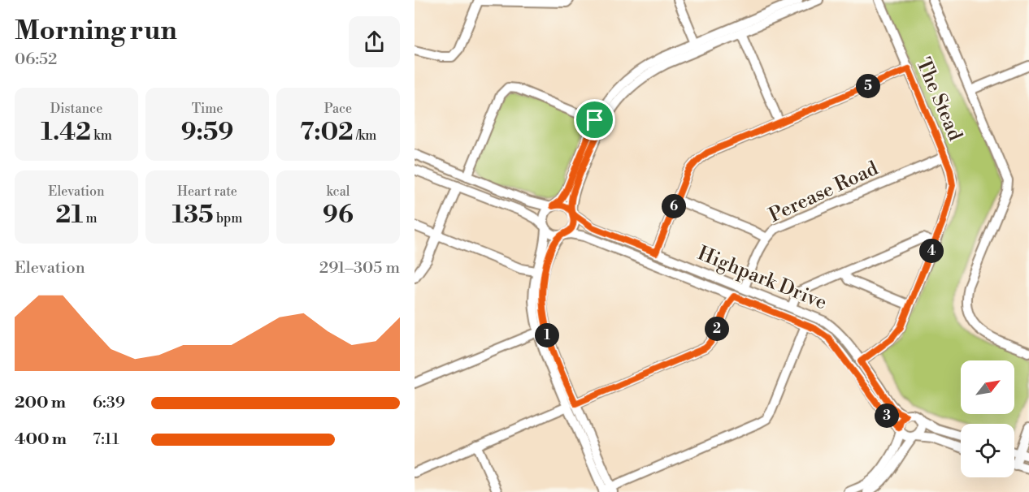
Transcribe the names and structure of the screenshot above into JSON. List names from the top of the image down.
{
  "streets": {
    "street": ["The Stead", "Perease Road", "Highpark Drive"]
  },
  "crossings": [
    ["The Stead", "Perease Road"],
    ["The Stead", "Highpark Drive"],
    ["Perease Road", "Highpark Drive"]
  ],
  "north": "top right",
  "page": {
    "heading": ["Morning run", "06:52"],
    "pins": [
      "5",
      "6",
      "4",
      "2",
      "1",
      "3"
    ],
    "stats": [
      ["Distance", "1.42 km"],
      ["Time", "9:59"],
      ["Pace", "7:02 /km"],
      ["Elevation", "21 m"],
      ["Heart rate", "135 bpm"],
      ["kcal", "96"]
    ],
    "chart": ["Elevation", "291–305 m"],
    "list": [
      {
        "name": "200 m",
        "note": "6:39"
      },
      {
        "name": "400 m",
        "note": "7:11"
      }
    ]
  }
}
